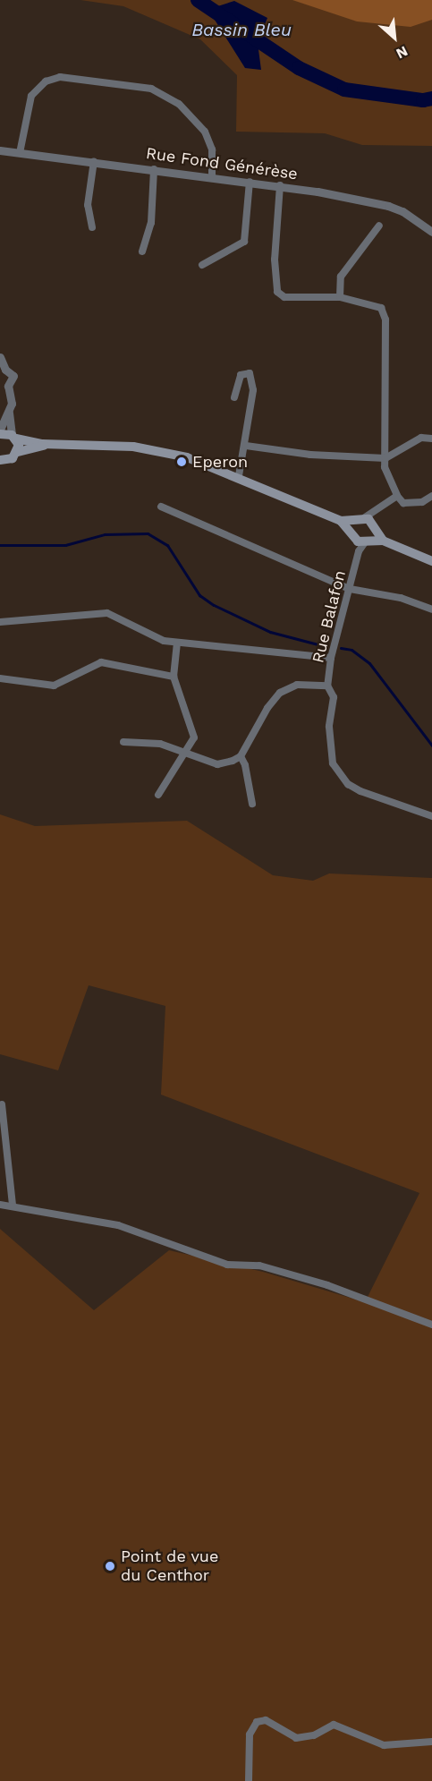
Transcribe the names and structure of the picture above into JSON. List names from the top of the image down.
{
  "streets": {
    "street": ["Rue Fond Générèse", "Rue Balafon"]
  },
  "water": ["Bassin Bleu"],
  "places": ["Eperon", "Point de vue du Centhor"],
  "north": "bottom right"
}
